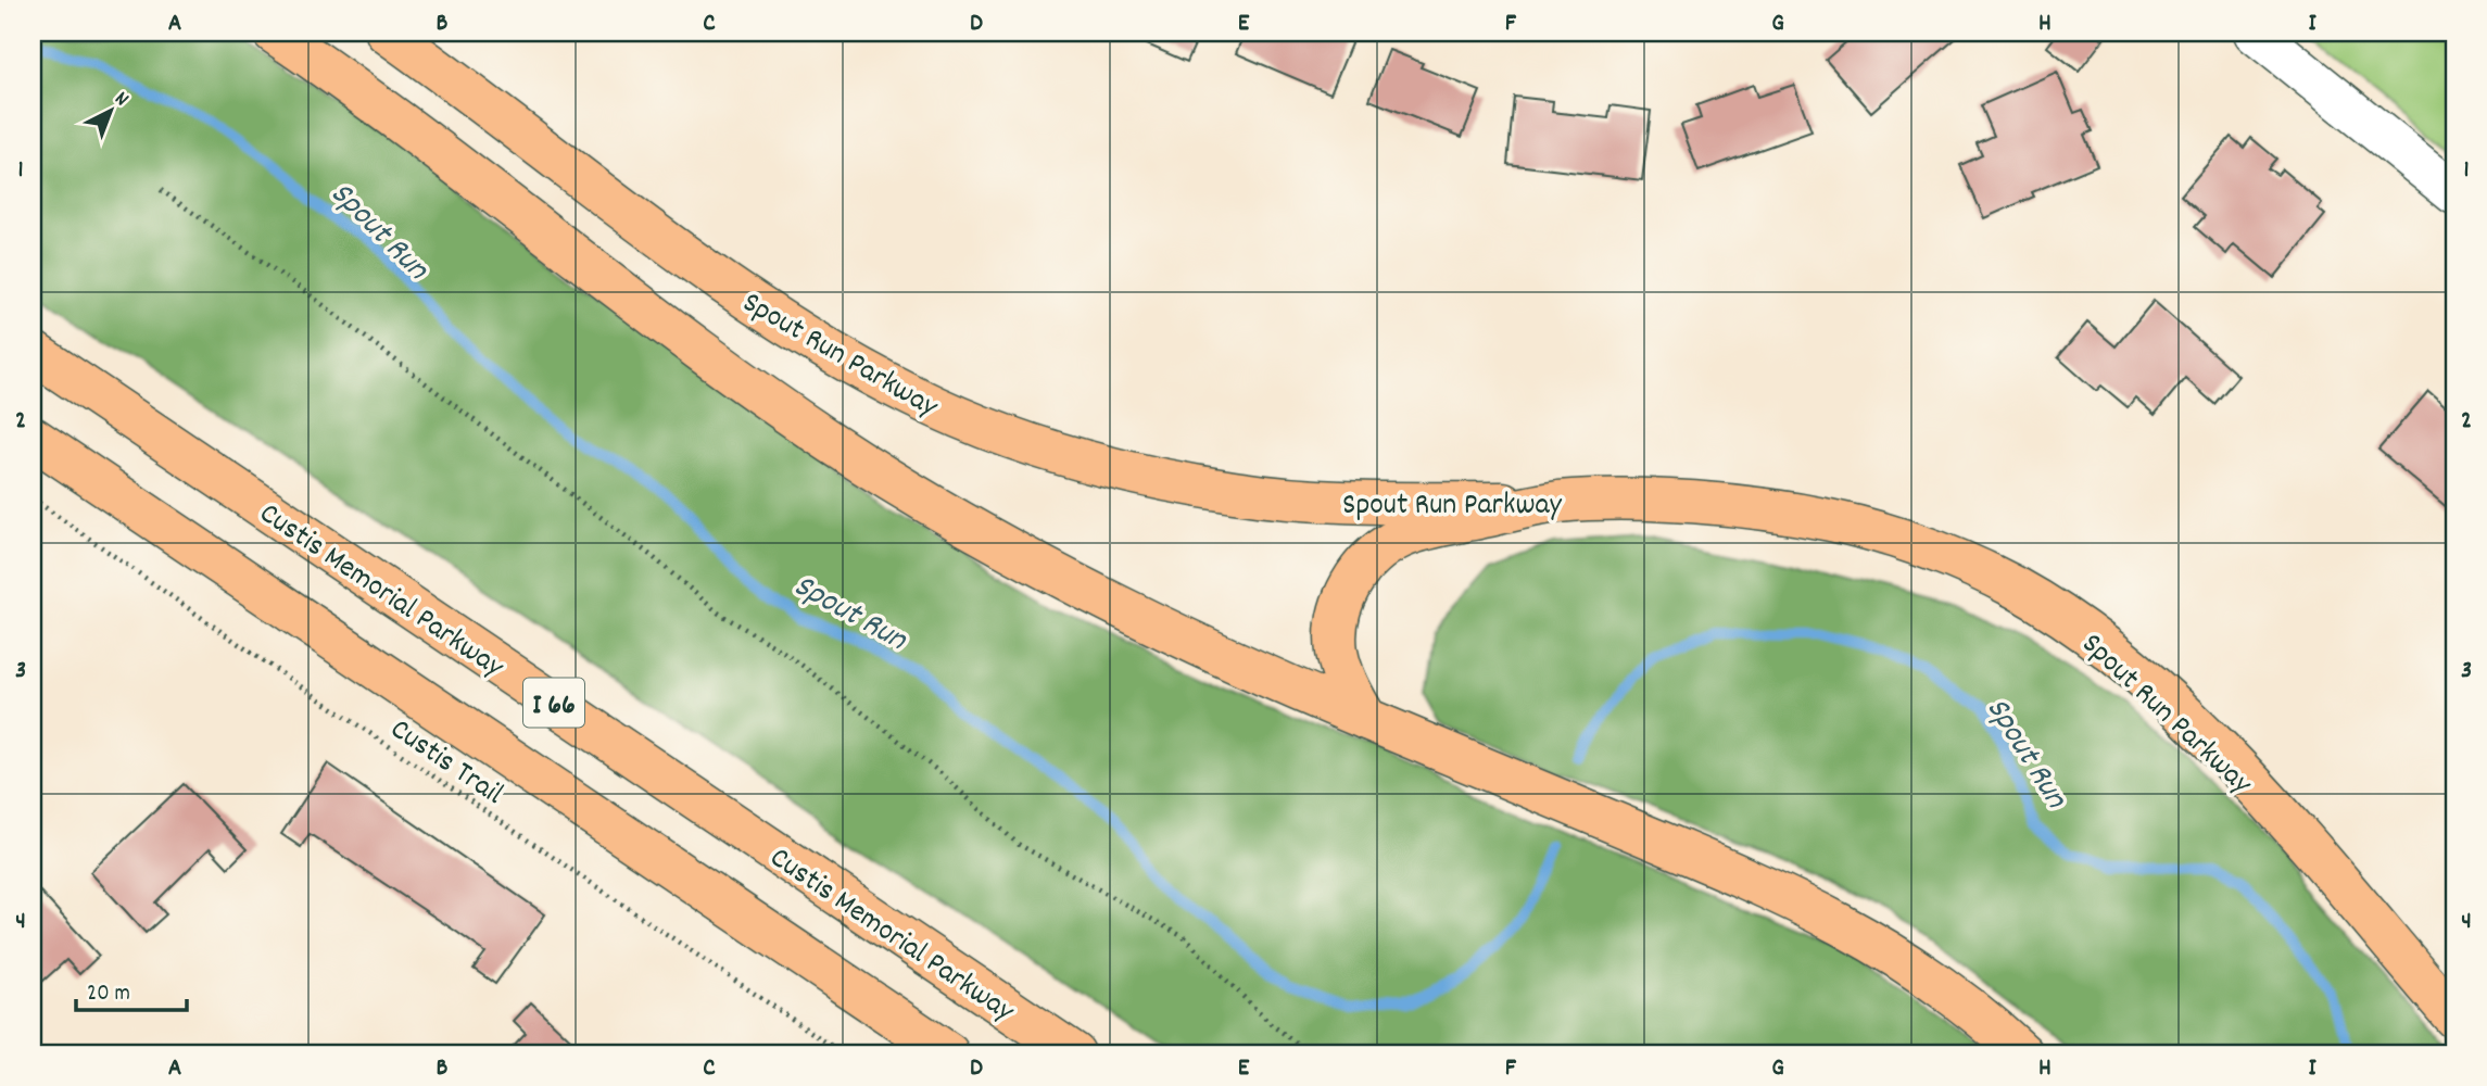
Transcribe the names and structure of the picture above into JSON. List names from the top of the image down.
{
  "streets": {
    "main road": ["Spout Run Parkway", "Custis Memorial Parkway", "I 66"],
    "path": ["Custis Trail"]
  },
  "water": ["Spout Run"],
  "scale_bar": "20 m",
  "north": "top right",
  "grid": {
    "columns": [
      "A",
      "B",
      "C",
      "D",
      "E",
      "F",
      "G",
      "H",
      "I"
    ],
    "rows": [
      "1",
      "2",
      "3",
      "4"
    ]
  }
}
